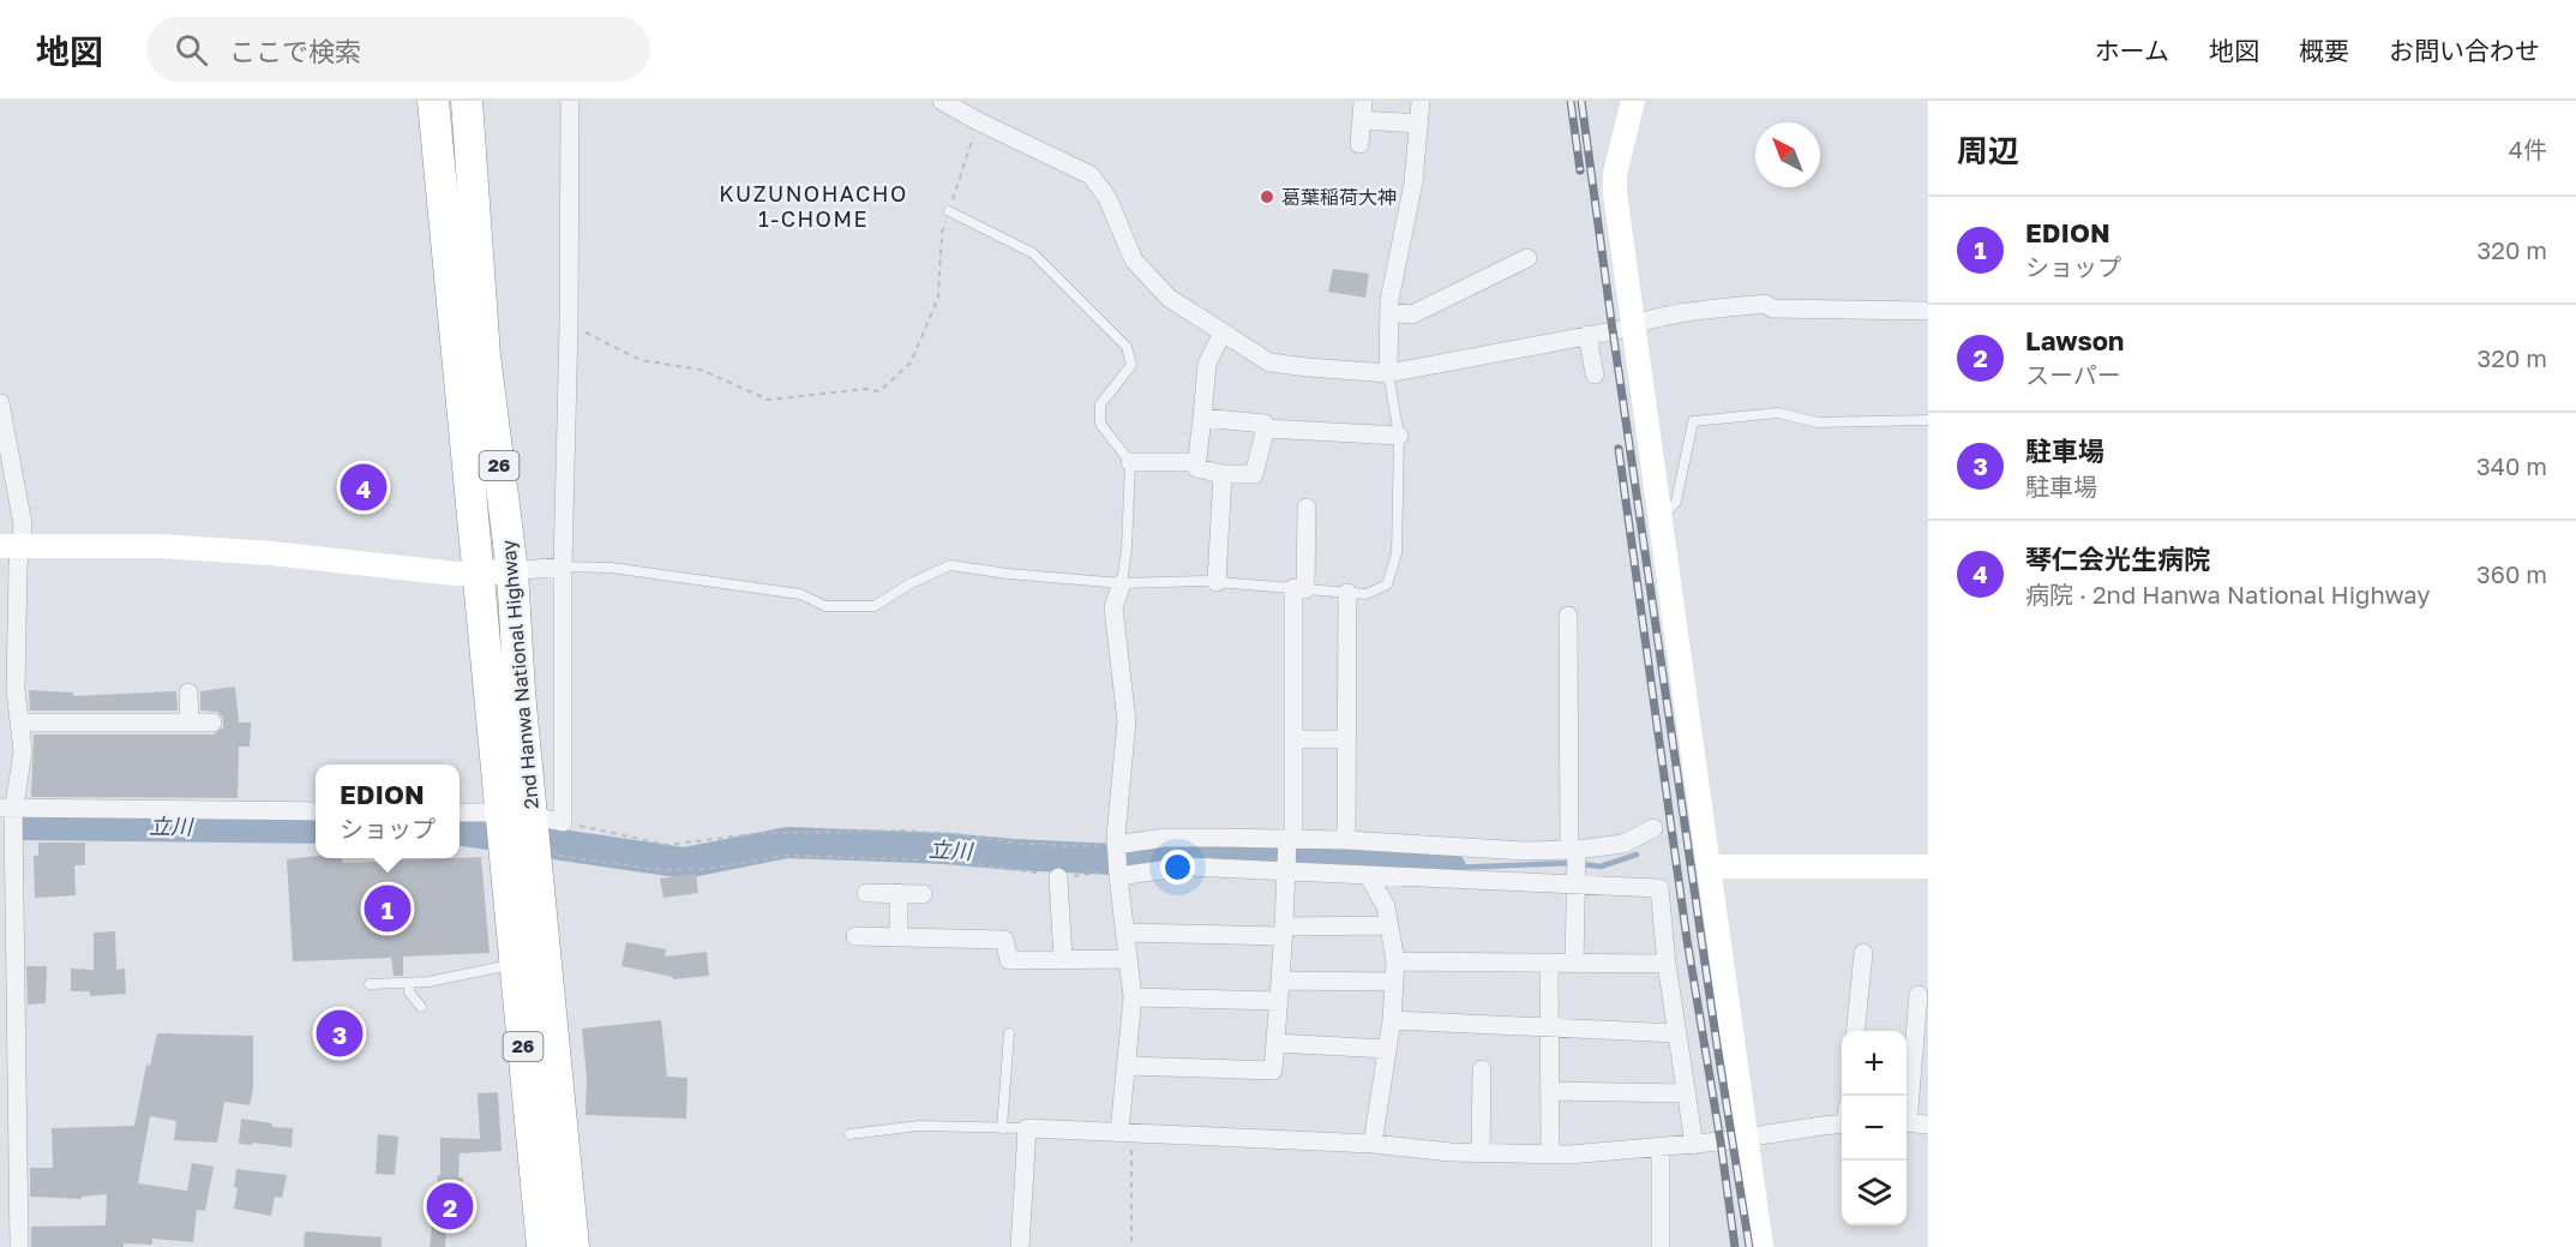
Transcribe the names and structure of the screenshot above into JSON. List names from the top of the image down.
{
  "streets": {
    "highway": ["26", "2nd Hanwa National Highway"]
  },
  "districts": ["KUZUNOHACHO 1-CHOME"],
  "water": ["立川"],
  "places": ["葛葉稲荷大神"],
  "north": "top left",
  "page": {
    "header": "地図",
    "search": "ここで検索",
    "nav": [
      "ホーム",
      "地図",
      "概要",
      "お問い合わせ"
    ],
    "heading": ["周辺", "4件"],
    "list": [
      {
        "mark": "1",
        "name": "EDION",
        "note": "ショップ",
        "value": "320 m"
      },
      {
        "mark": "2",
        "name": "Lawson",
        "note": "スーパー",
        "value": "320 m"
      },
      {
        "mark": "3",
        "name": "駐車場",
        "note": "駐車場",
        "value": "340 m"
      },
      {
        "mark": "4",
        "name": "琴仁会光生病院",
        "note": "病院 · 2nd Hanwa National Highway",
        "value": "360 m"
      }
    ],
    "pins": [
      "4",
      "1",
      "3",
      "2"
    ],
    "popup": ["EDION", "ショップ"],
    "map_buttons": ["+", "−"]
  }
}
